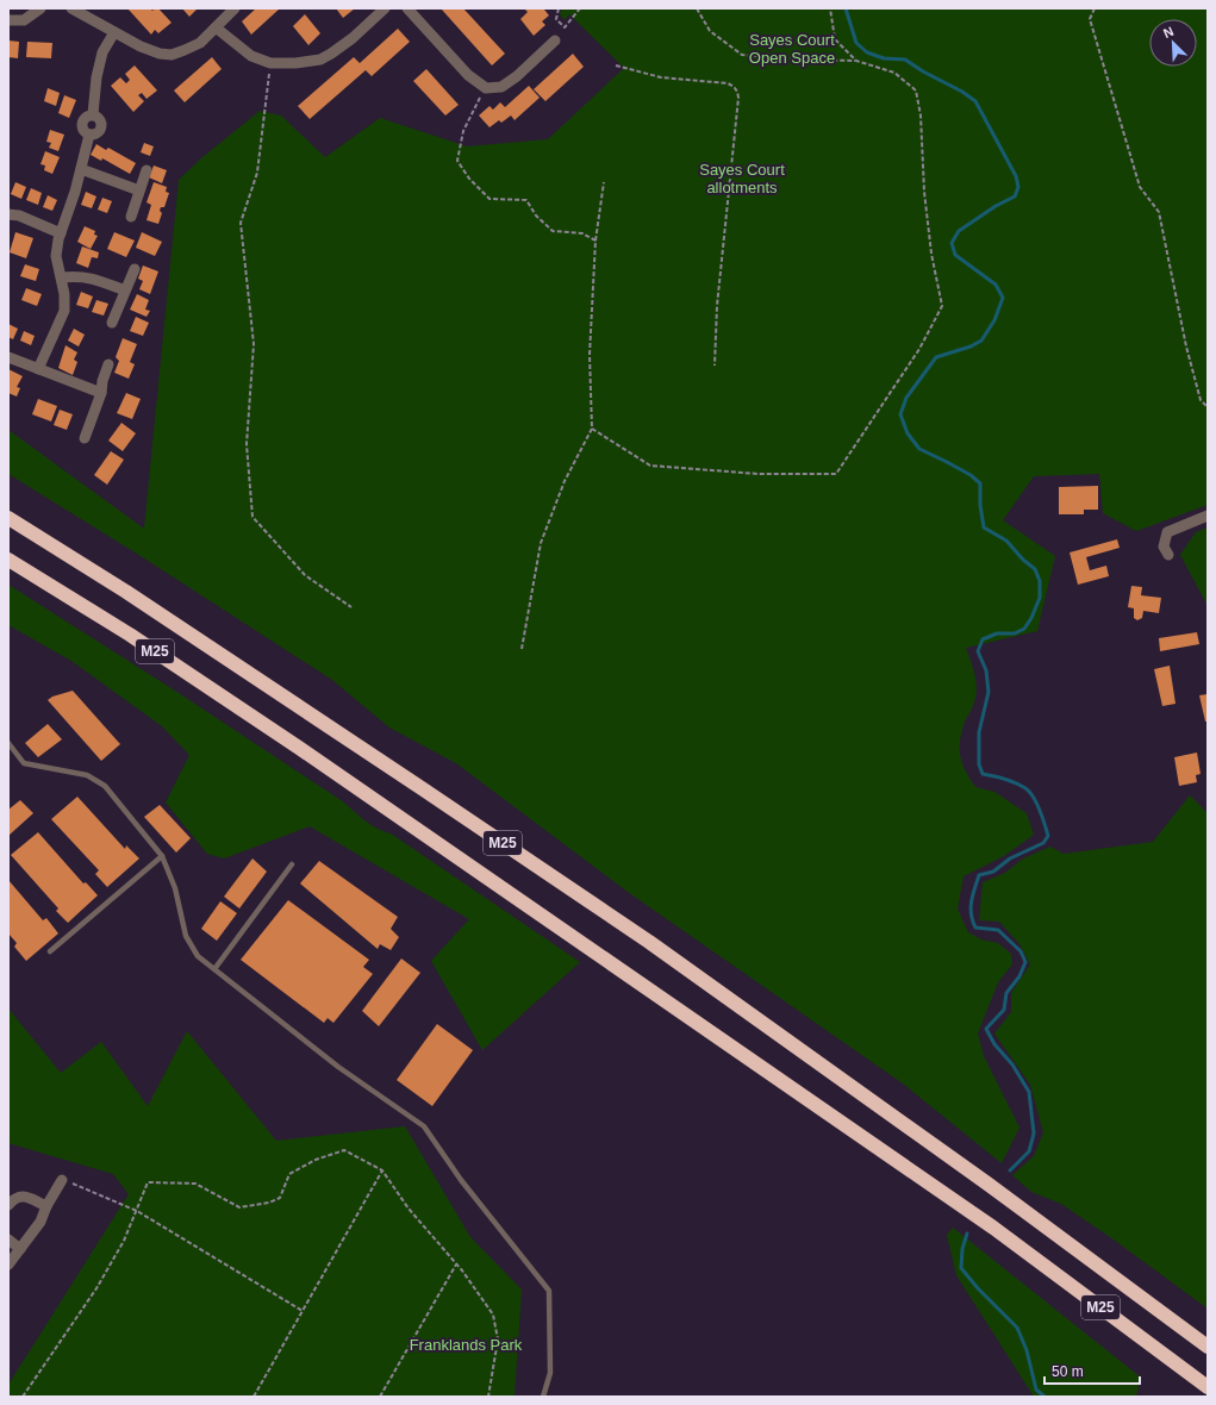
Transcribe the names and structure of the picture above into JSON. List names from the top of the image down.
{
  "streets": {
    "highway": ["M25"]
  },
  "parks": ["Sayes Court Open Space", "Sayes Court allotments", "Franklands Park"],
  "scale_bar": "50 m",
  "north": "top left"
}
